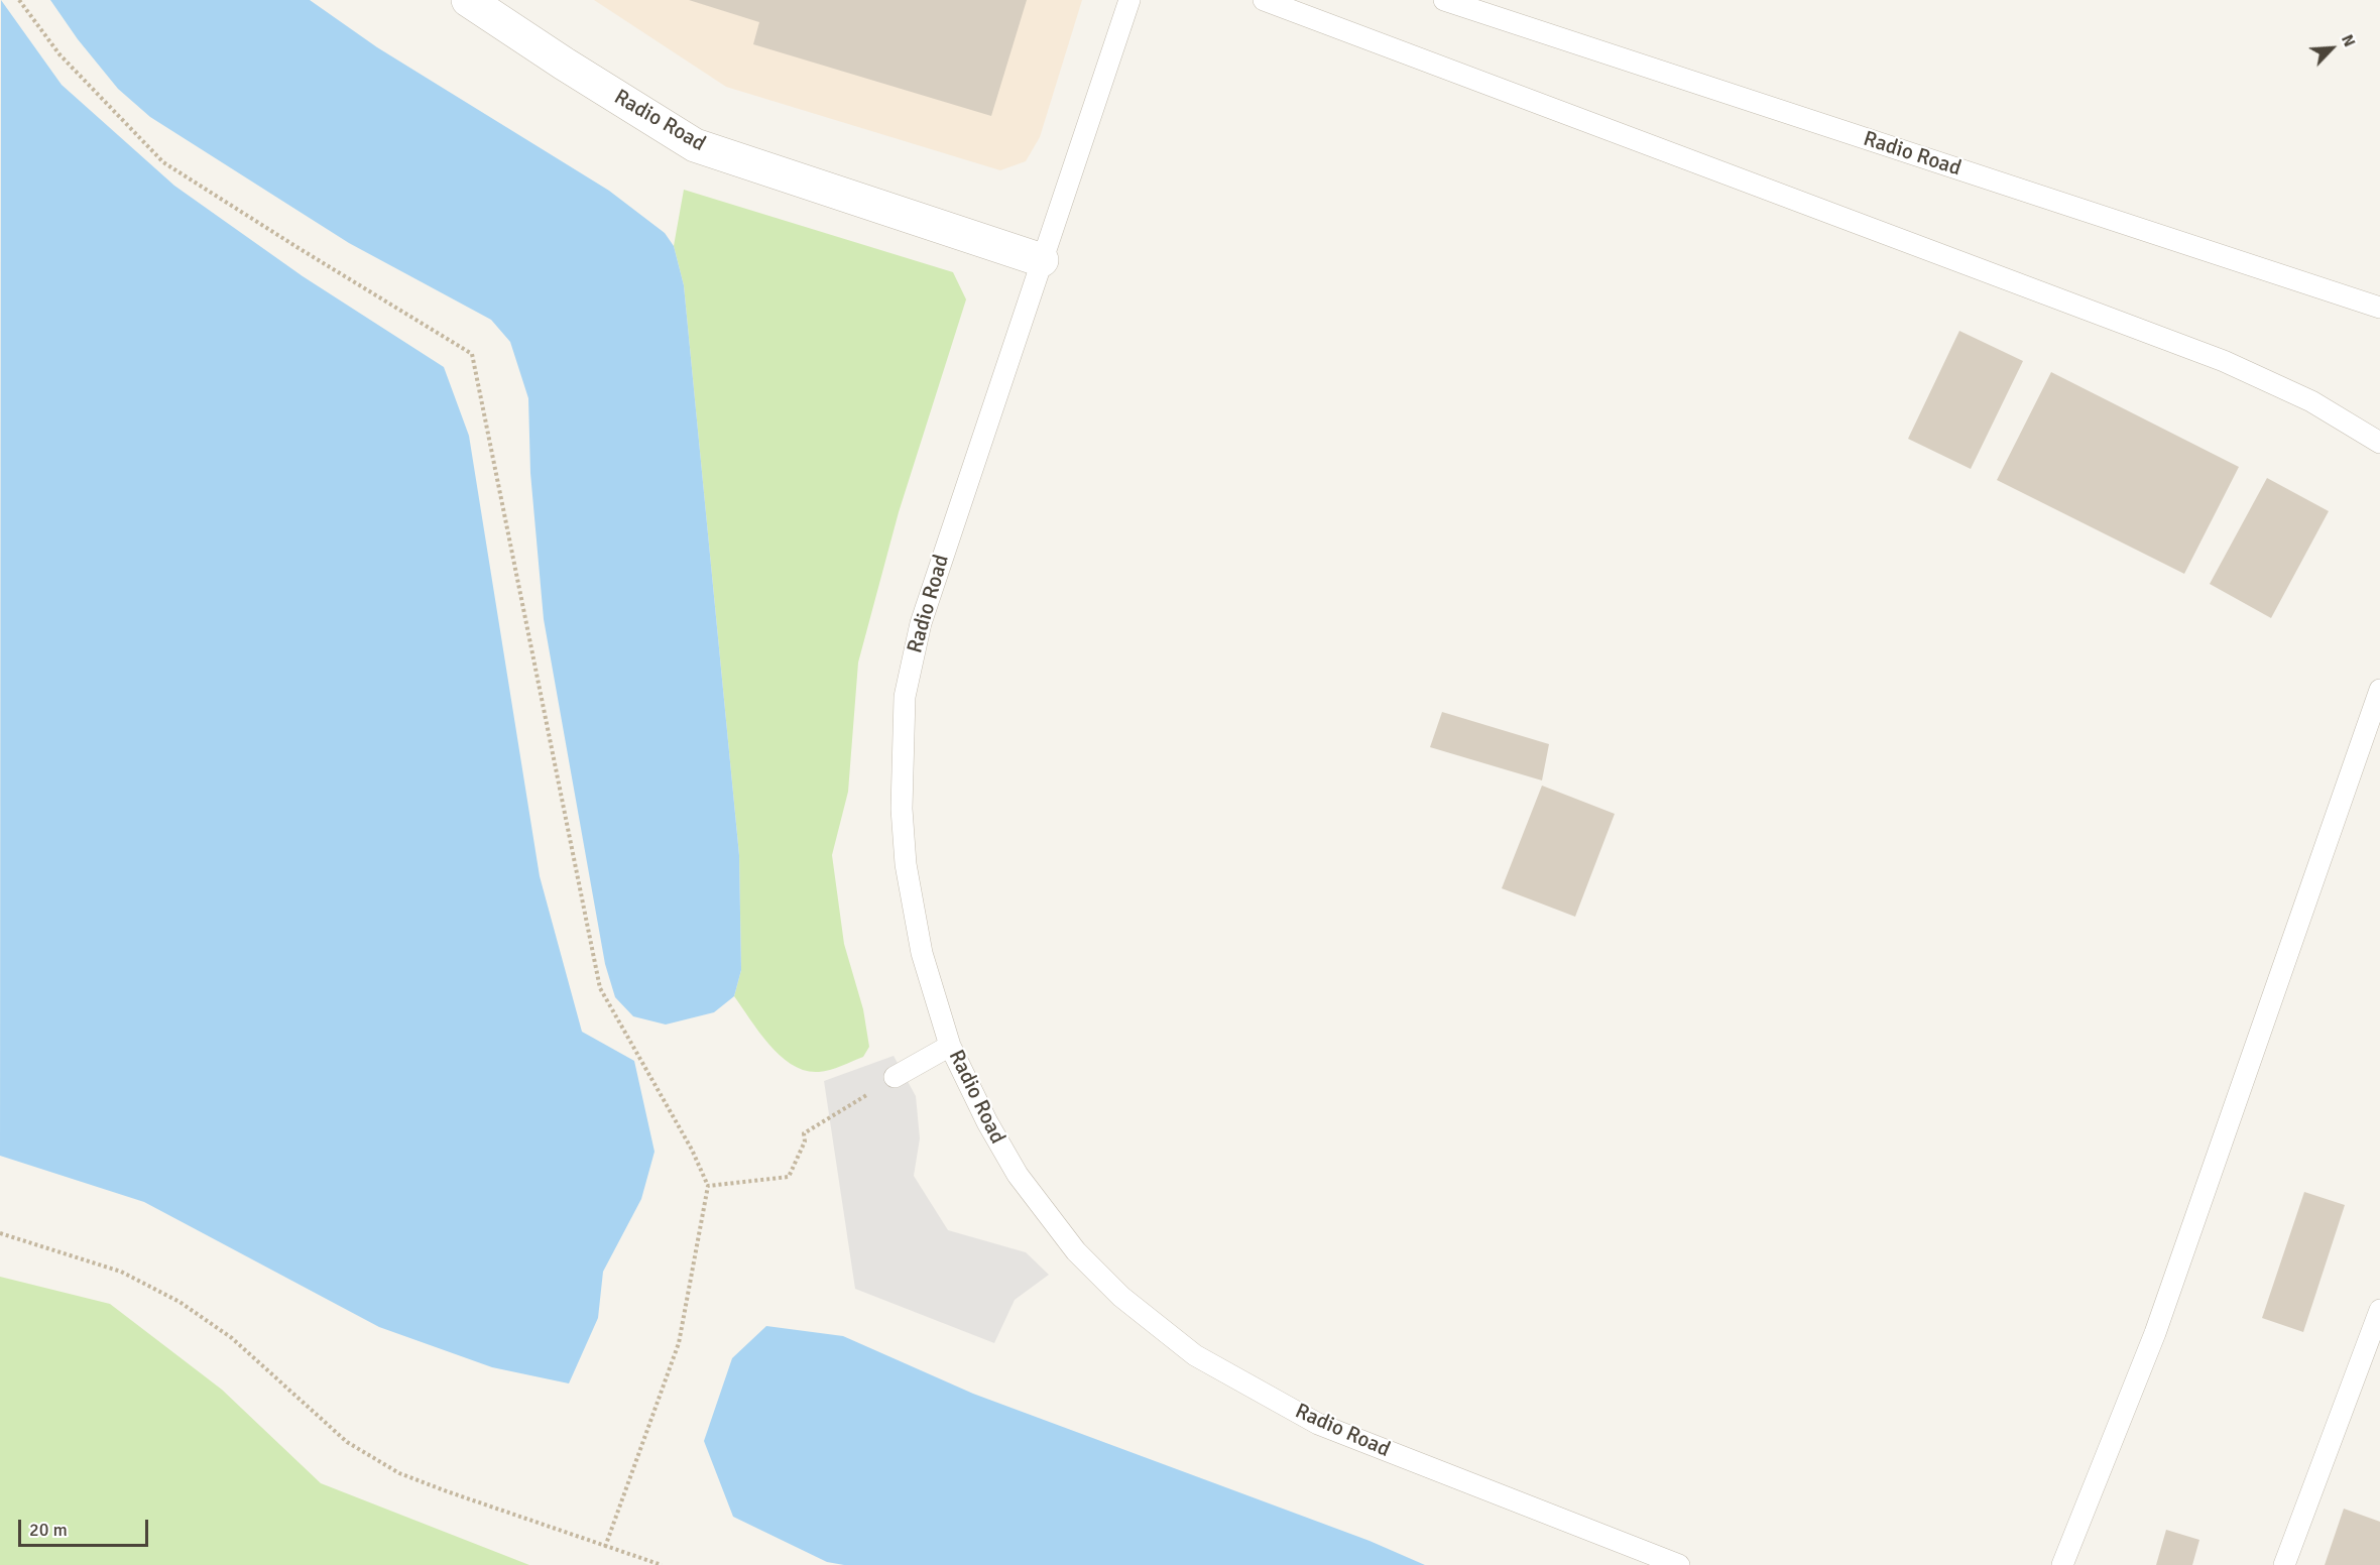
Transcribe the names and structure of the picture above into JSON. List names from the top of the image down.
{
  "streets": {
    "street": ["Radio Road"]
  },
  "scale_bar": "20 m",
  "north": "top right"
}
